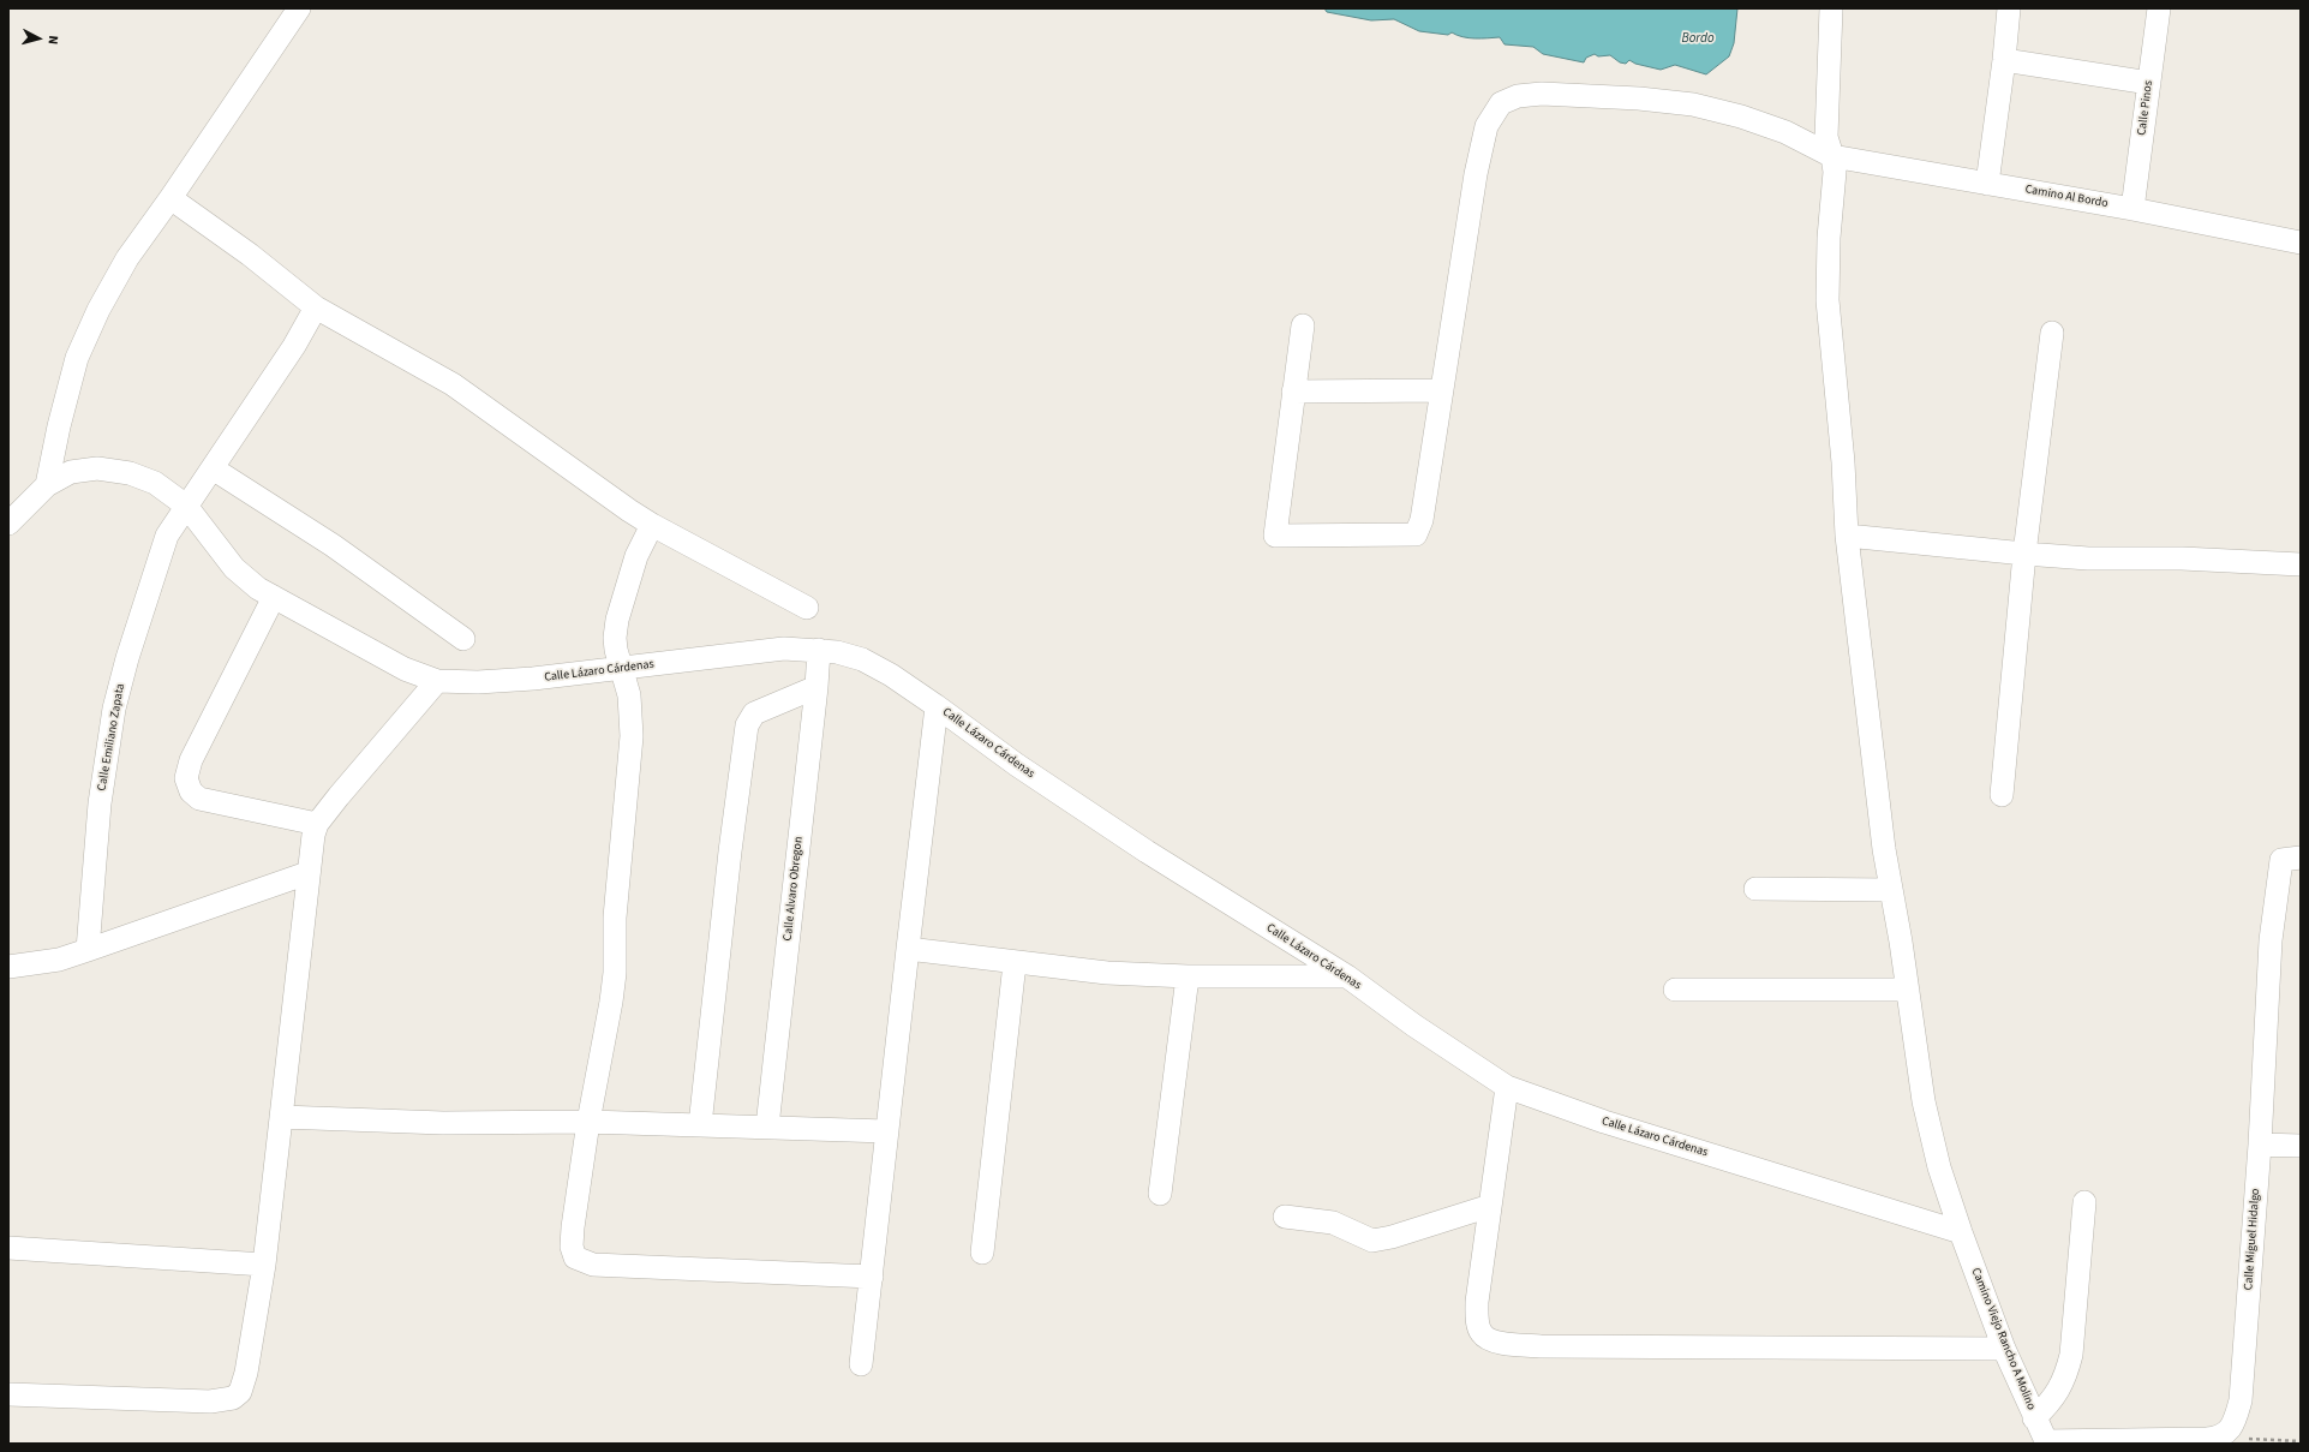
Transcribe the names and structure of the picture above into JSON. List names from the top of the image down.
{
  "streets": {
    "street": [
      "Calle Pinos",
      "Camino Al Bordo",
      "Calle Lázaro Cárdenas",
      "Calle Emiliano Zapata",
      "Calle Alvaro Obregon",
      "Calle Miguel Hidalgo",
      "Camino Viejo Rancho A Molino"
    ]
  },
  "crossings": [
    ["Calle Pinos", "Camino Al Bordo"],
    ["Camino Al Bordo", "Camino Viejo Rancho A Molino"],
    ["Calle Lázaro Cárdenas", "Calle Emiliano Zapata"],
    ["Calle Lázaro Cárdenas", "Calle Alvaro Obregon"],
    ["Calle Lázaro Cárdenas", "Camino Viejo Rancho A Molino"]
  ],
  "water": ["Bordo"],
  "north": "right"
}
